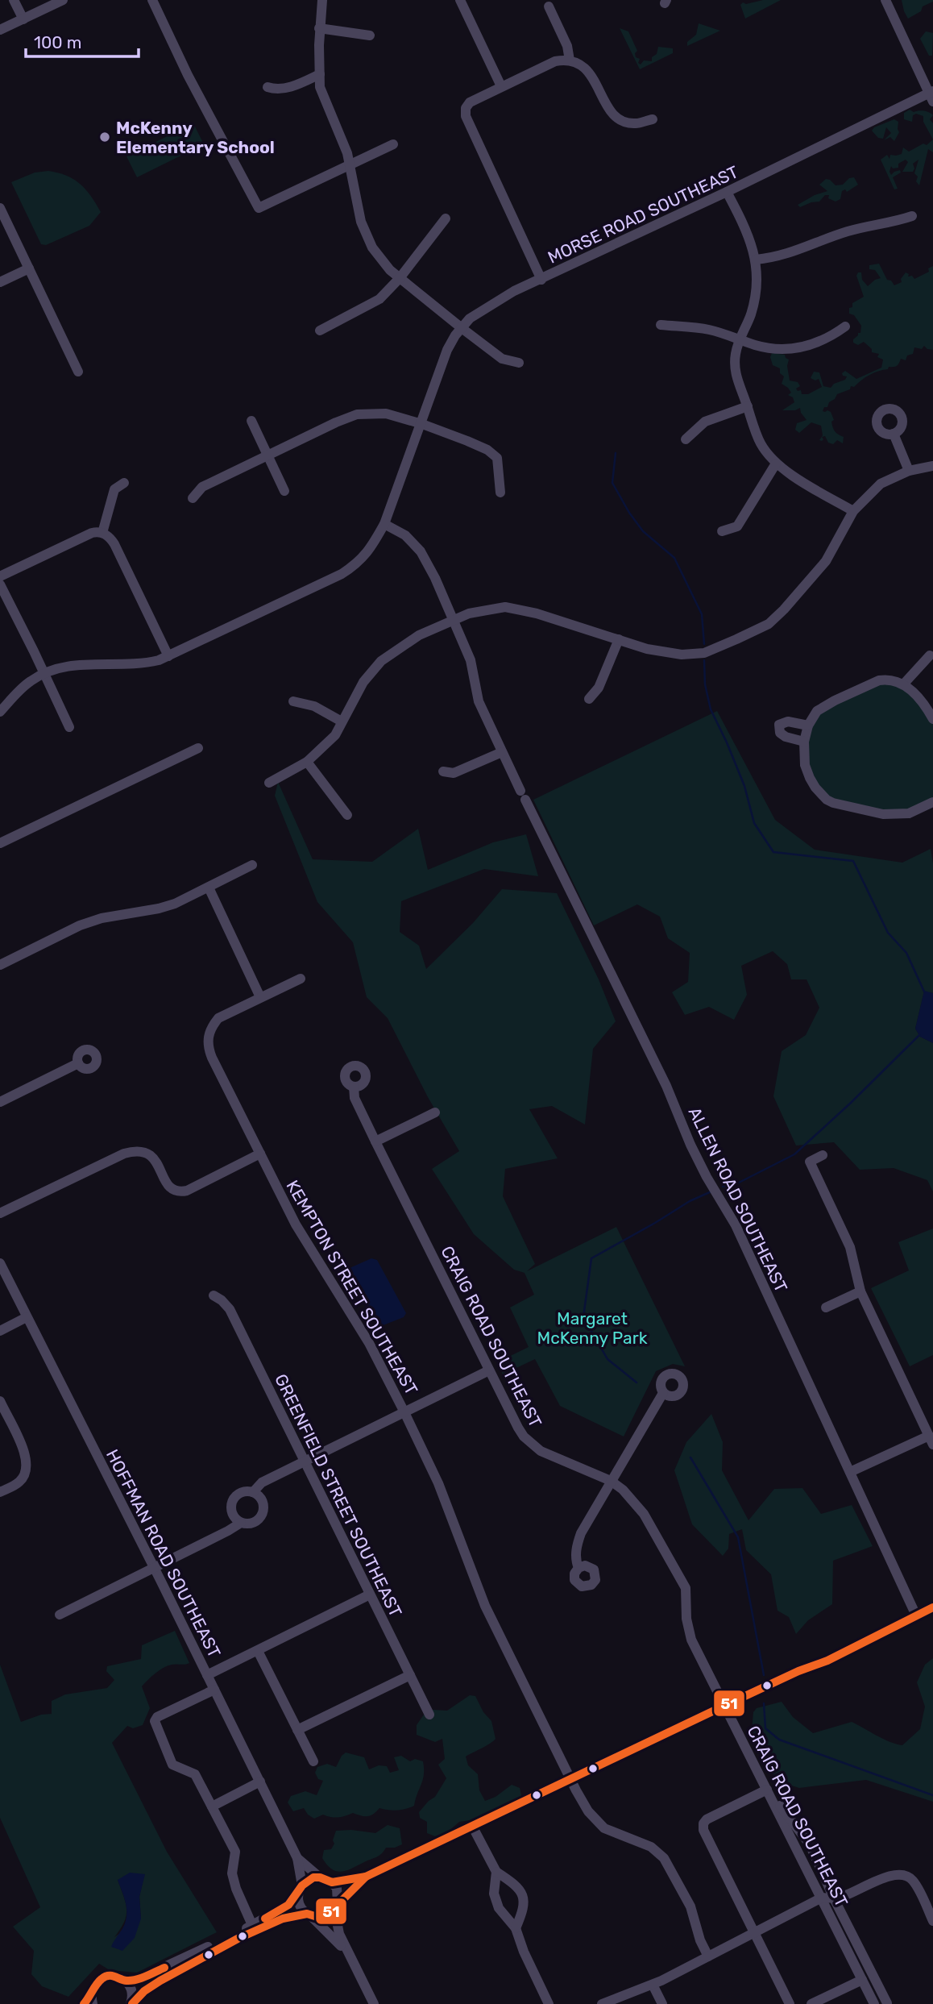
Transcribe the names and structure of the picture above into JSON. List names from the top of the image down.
{
  "streets": {
    "street": [
      "MORSE ROAD SOUTHEAST",
      "ALLEN ROAD SOUTHEAST",
      "KEMPTON STREET SOUTHEAST",
      "CRAIG ROAD SOUTHEAST",
      "GREENFIELD STREET SOUTHEAST",
      "HOFFMAN ROAD SOUTHEAST"
    ]
  },
  "parks": ["Margaret McKenny Park"],
  "places": ["McKenny Elementary School"],
  "lines": ["transit line 51"],
  "scale_bar": "100 m"
}
